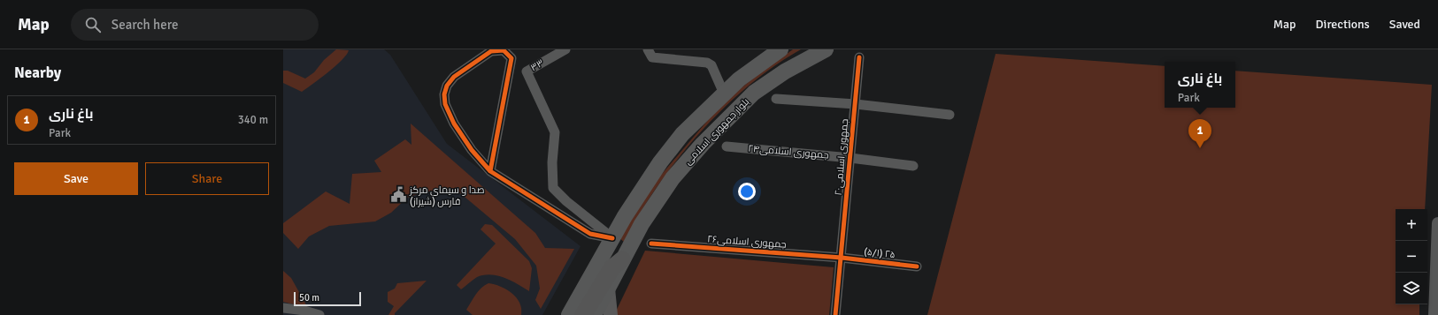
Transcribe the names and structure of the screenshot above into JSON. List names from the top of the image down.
{
  "streets": {
    "main road": ["بلوار جمهوری اسلامی"],
    "street": [
      "۳۳",
      "جمهوری اسلامی۲۴",
      "جمهوری اسلامی۲۰",
      "جمهوری اسلامی۲۶",
      "(۵/۱) ۲۵"
    ]
  },
  "crossings": [
    ["۳۳", "بلوار جمهوری اسلامی"],
    ["جمهوری اسلامی۲۴", "جمهوری اسلامی۲۰"],
    ["جمهوری اسلامی۲۰", "جمهوری اسلامی۲۶"],
    ["جمهوری اسلامی۲۰", "(۵/۱) ۲۵"],
    ["جمهوری اسلامی۲۶", "(۵/۱) ۲۵"]
  ],
  "places": {
    "public building": ["صدا و سیمای مرکز فارس (شیراز)"]
  },
  "scale_bar": "50 m",
  "page": {
    "header": "Map",
    "search": "Search here",
    "nav": ["Map", "Directions", "Saved"],
    "heading": "Nearby",
    "popup": ["باغ ناری", "Park"],
    "list": [
      {
        "mark": "1",
        "name": "باغ ناری",
        "note": "Park",
        "value": "340 m"
      }
    ],
    "pins": "1",
    "buttons": ["Save", "Share"],
    "map_buttons": ["+", "−"],
    "scale": "50 m"
  }
}
